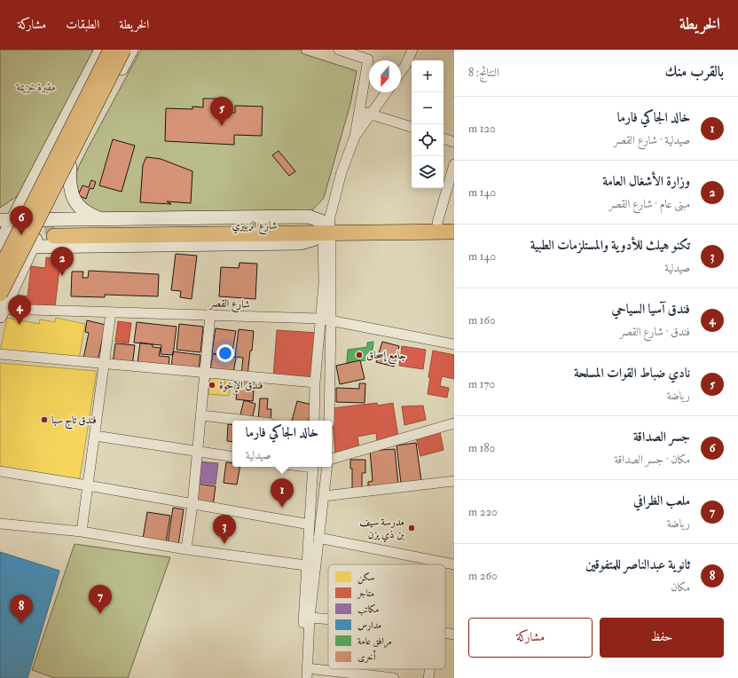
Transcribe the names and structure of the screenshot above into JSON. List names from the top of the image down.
{
  "streets": {
    "main road": ["شارع الزبيري"],
    "street": ["شارع القصر"]
  },
  "parks": ["مقبرة خزيمة"],
  "places": [
    "جامع إسحاق",
    "فندق الإخوة",
    "فندق تاج سبا",
    "مدرسة سيف بن ذي يزن"
  ],
  "legend": [
    "سكن",
    "متاجر",
    "مكاتب",
    "مدارس",
    "مرافق عامة",
    "أخرى"
  ],
  "north": "bottom",
  "page": {
    "header": "الخريطة",
    "nav": ["الخريطة", "الطبقات", "مشاركة"],
    "heading": ["بالقرب منك", "النتائج: 8"],
    "map_buttons": ["+", "−"],
    "list": [
      {
        "mark": "1",
        "name": "خالد الجاكي فارما",
        "note": "صيدلية · شارع القصر",
        "value": "120 m"
      },
      {
        "mark": "2",
        "name": "وزارة الأشغال العامة",
        "note": "مبنى عام · شارع القصر",
        "value": "140 m"
      },
      {
        "mark": "3",
        "name": "تكنو هيلث للأدوية والمستلزمات الطبية",
        "note": "صيدلية",
        "value": "140 m"
      },
      {
        "mark": "4",
        "name": "فندق آسيا السياحي",
        "note": "فندق · شارع القصر",
        "value": "160 m"
      },
      {
        "mark": "5",
        "name": "نادي ضباط القوات المسلحة",
        "note": "رياضة",
        "value": "170 m"
      },
      {
        "mark": "6",
        "name": "جسر الصداقة",
        "note": "مكان · جسر الصداقة",
        "value": "180 m"
      },
      {
        "mark": "7",
        "name": "ملعب الظرافي",
        "note": "رياضة",
        "value": "220 m"
      },
      {
        "mark": "8",
        "name": "ثانوية عبدالناصر للمتفوقين",
        "note": "مكان",
        "value": "260 m"
      }
    ],
    "pins": [
      "5",
      "6",
      "2",
      "4",
      "1",
      "3",
      "7",
      "8"
    ],
    "popup": ["خالد الجاكي فارما", "صيدلية"],
    "buttons": ["حفظ", "مشاركة"]
  }
}
